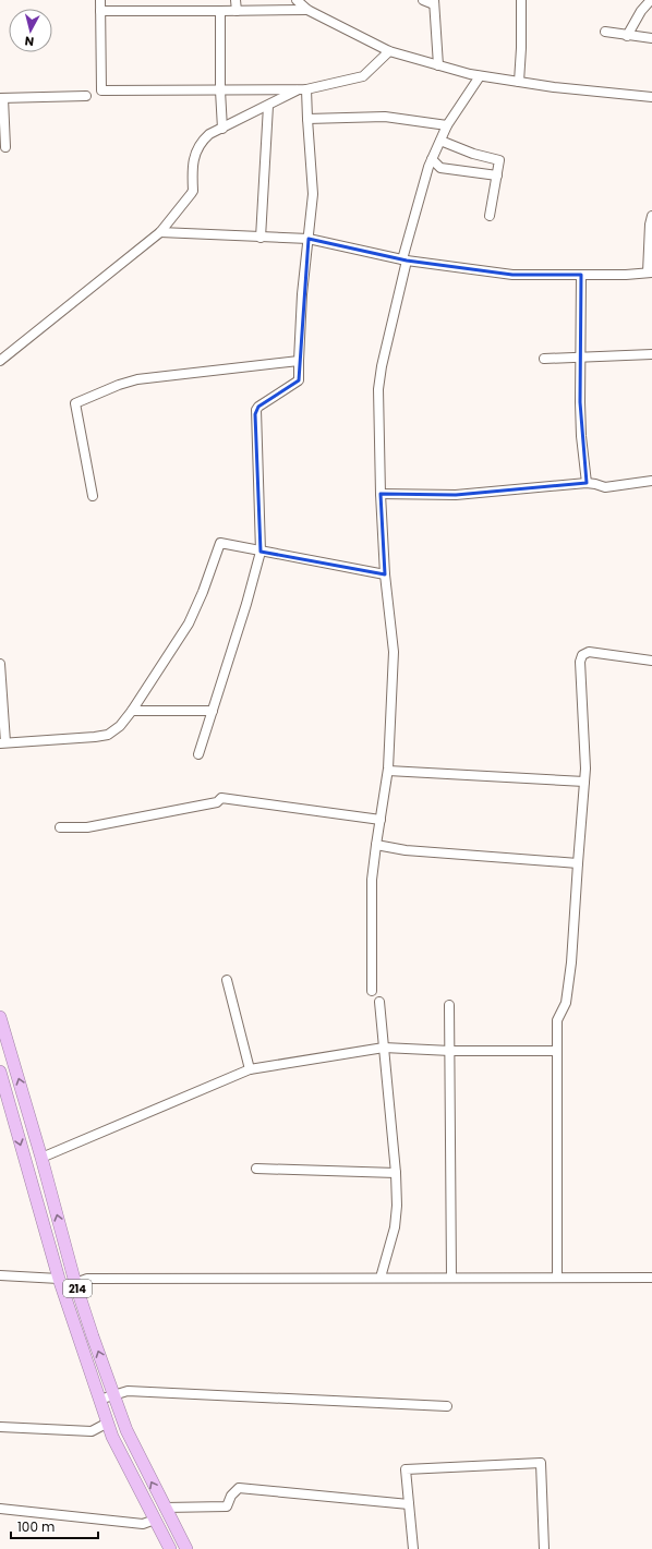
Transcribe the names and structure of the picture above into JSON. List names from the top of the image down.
{
  "streets": {
    "highway": ["214"]
  },
  "scale_bar": "100 m",
  "north": "bottom"
}
